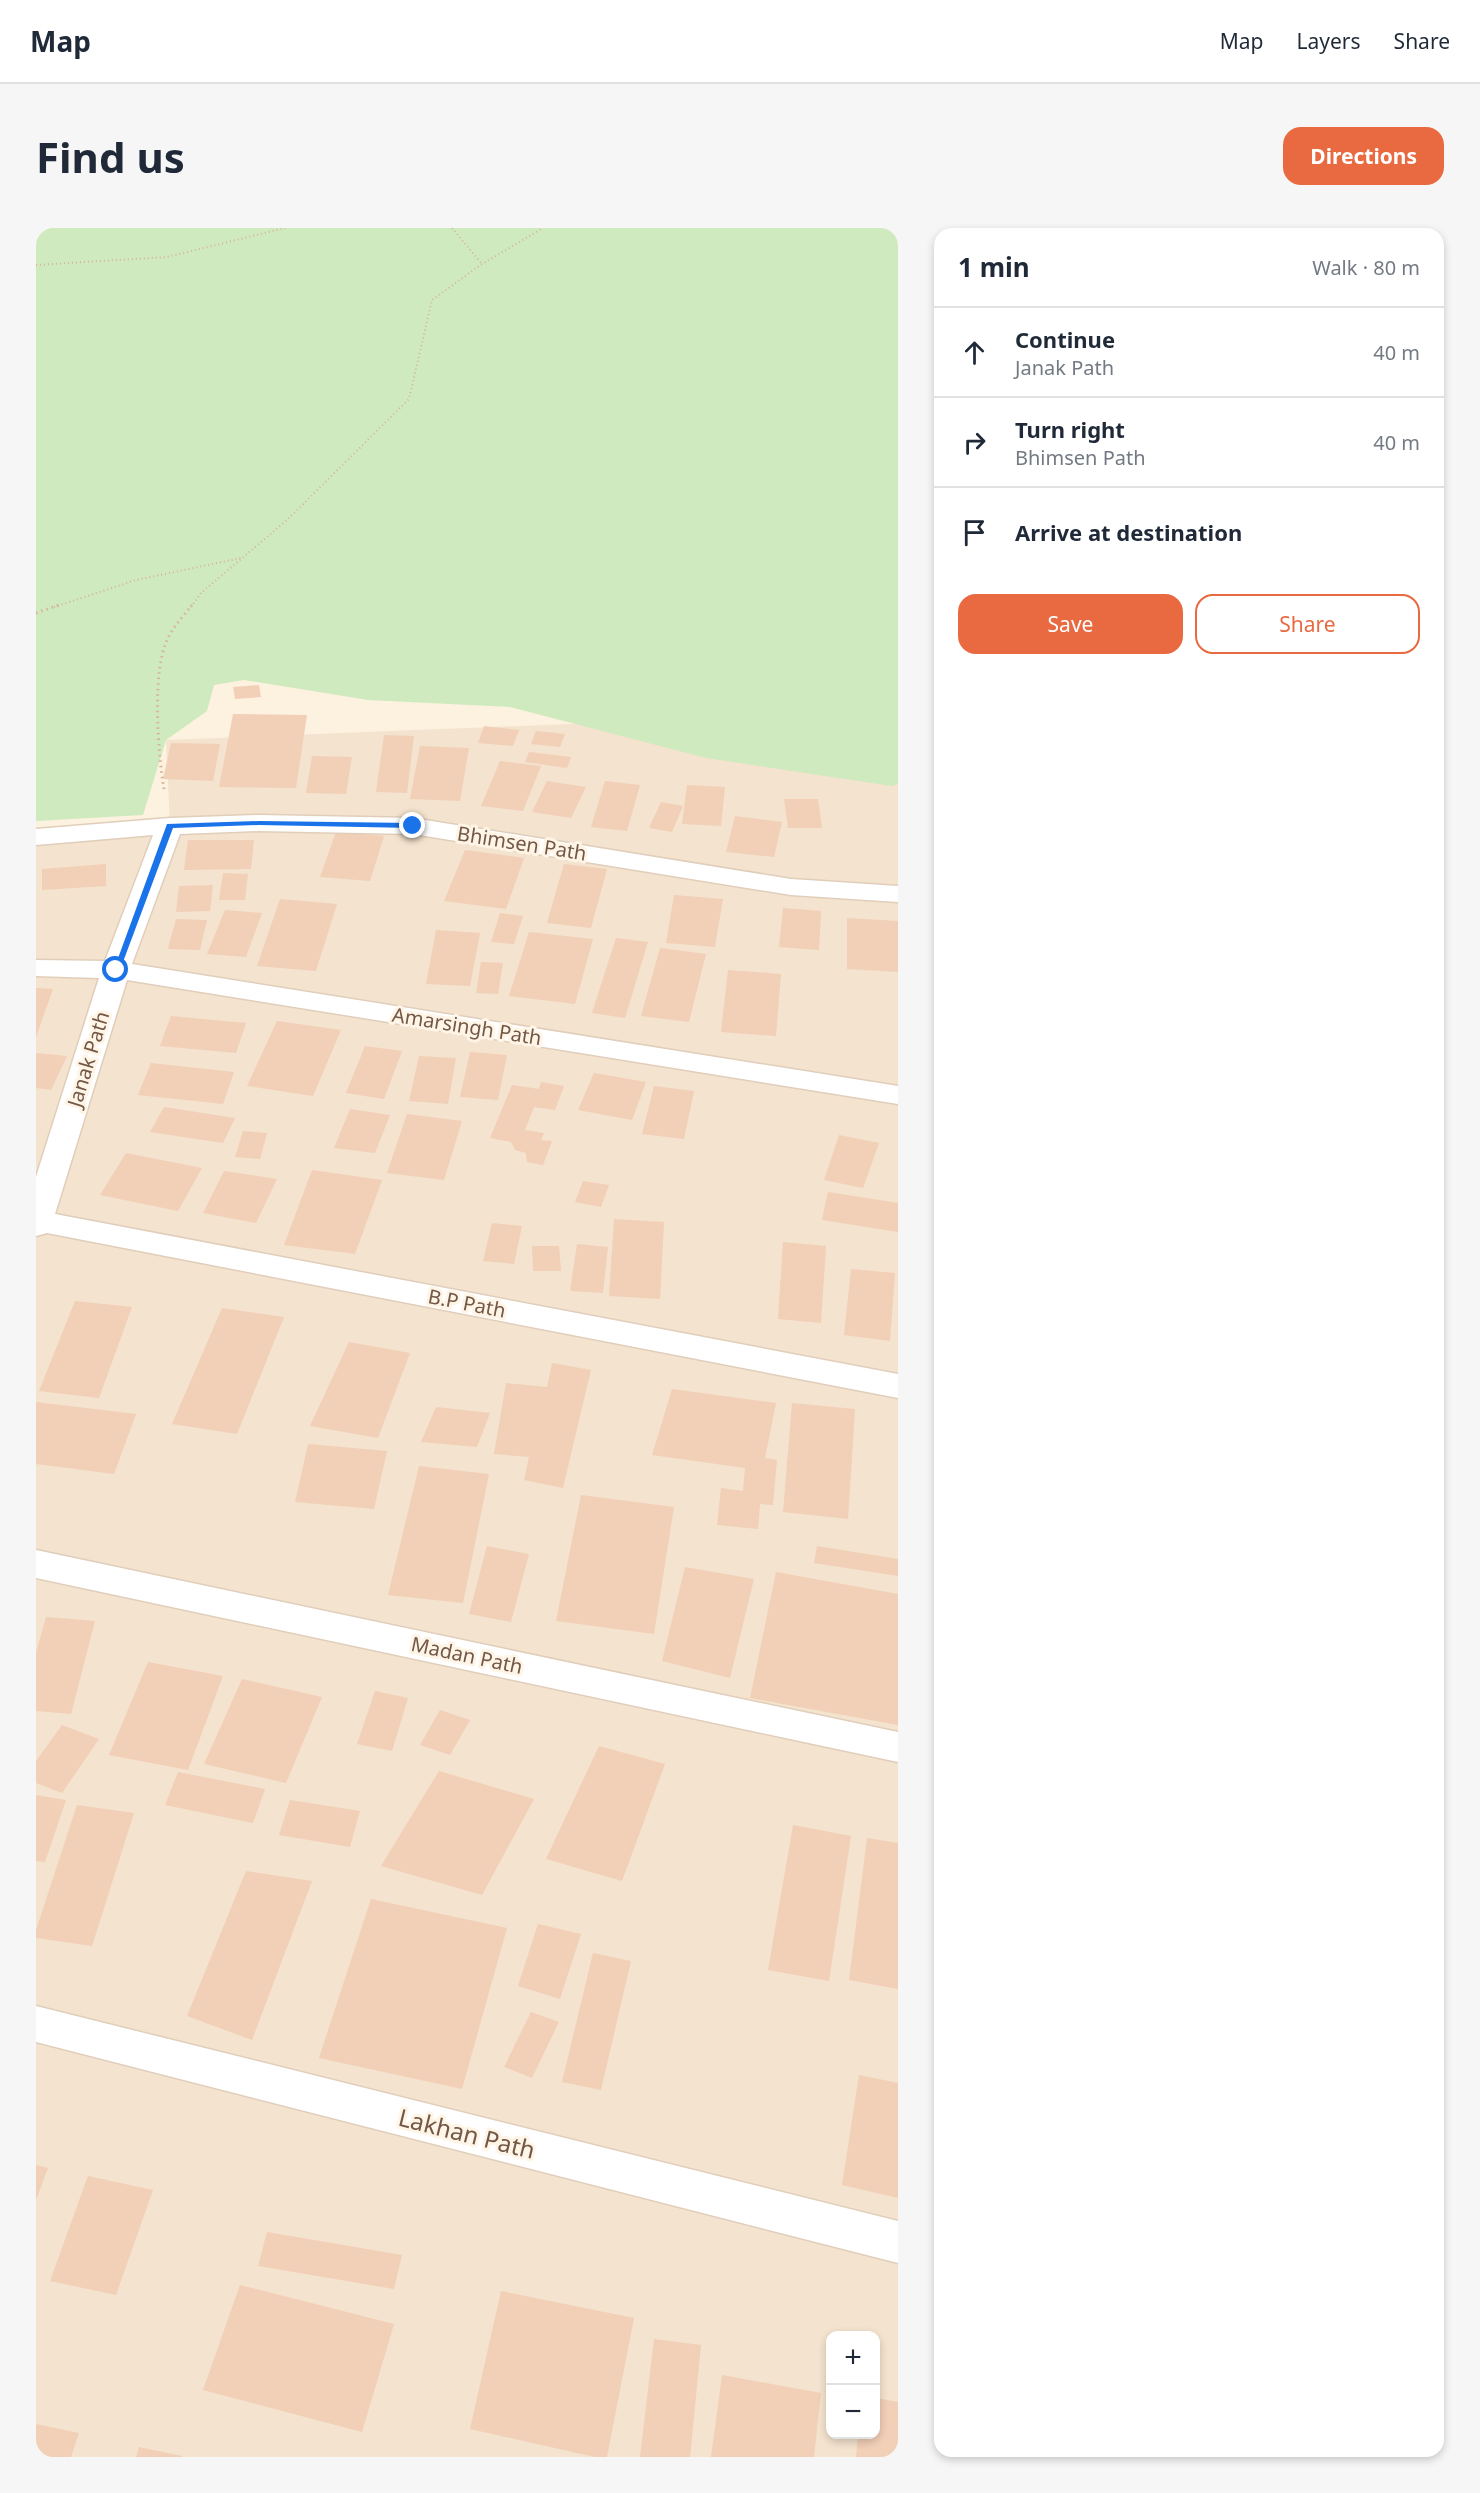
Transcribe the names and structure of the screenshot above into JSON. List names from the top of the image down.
{
  "streets": {
    "street": [
      "Bhimsen Path",
      "Amarsingh Path",
      "Janak Path",
      "B.P Path",
      "Madan Path",
      "Lakhan Path"
    ]
  },
  "crossings": [
    ["Bhimsen Path", "Janak Path"],
    ["Amarsingh Path", "Janak Path"],
    ["Janak Path", "B.P Path"]
  ],
  "page": {
    "header": "Map",
    "nav": ["Map", "Layers", "Share"],
    "buttons": [
      "Directions",
      ["Save", "Share"]
    ],
    "title": "Find us",
    "heading": ["1 min", "Walk · 80 m"],
    "list": [
      ["Continue", "Janak Path", "40 m"],
      ["Turn right", "Bhimsen Path", "40 m"],
      "Arrive at destination"
    ],
    "map_buttons": ["+", "−"]
  }
}
